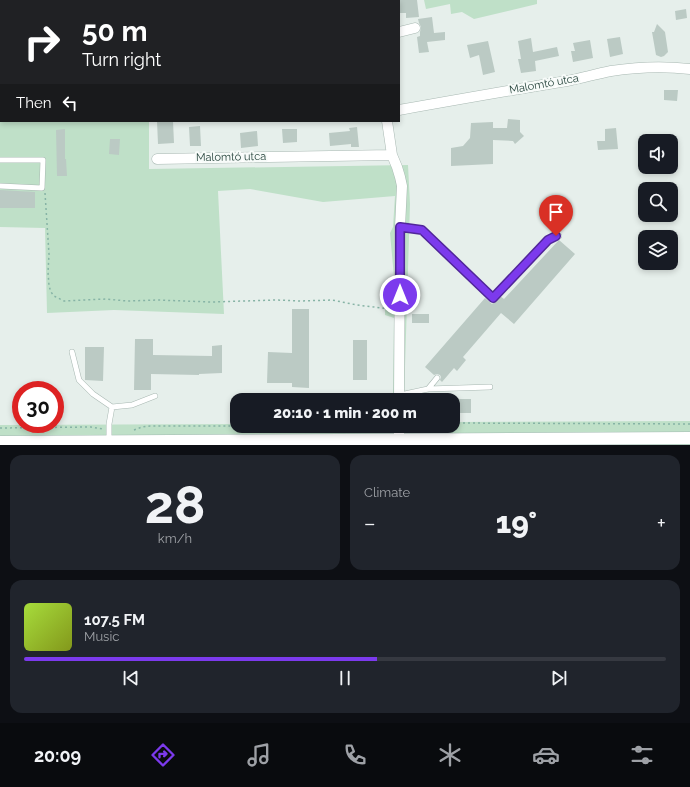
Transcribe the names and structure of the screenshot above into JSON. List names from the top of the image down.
{
  "streets": {
    "street": ["Malomtó utca"]
  },
  "page": {
    "turn": ["50 m", "Turn right"],
    "then": "Then",
    "limit": "30",
    "trip": "20:10 · 1 min · 200 m",
    "tile": [
      ["28", "km/h"],
      "Climate"
    ],
    "heat": ["−", "19°", "+"],
    "song": ["107.5 FM", "Music"],
    "tabs": "20:09"
  }
}
